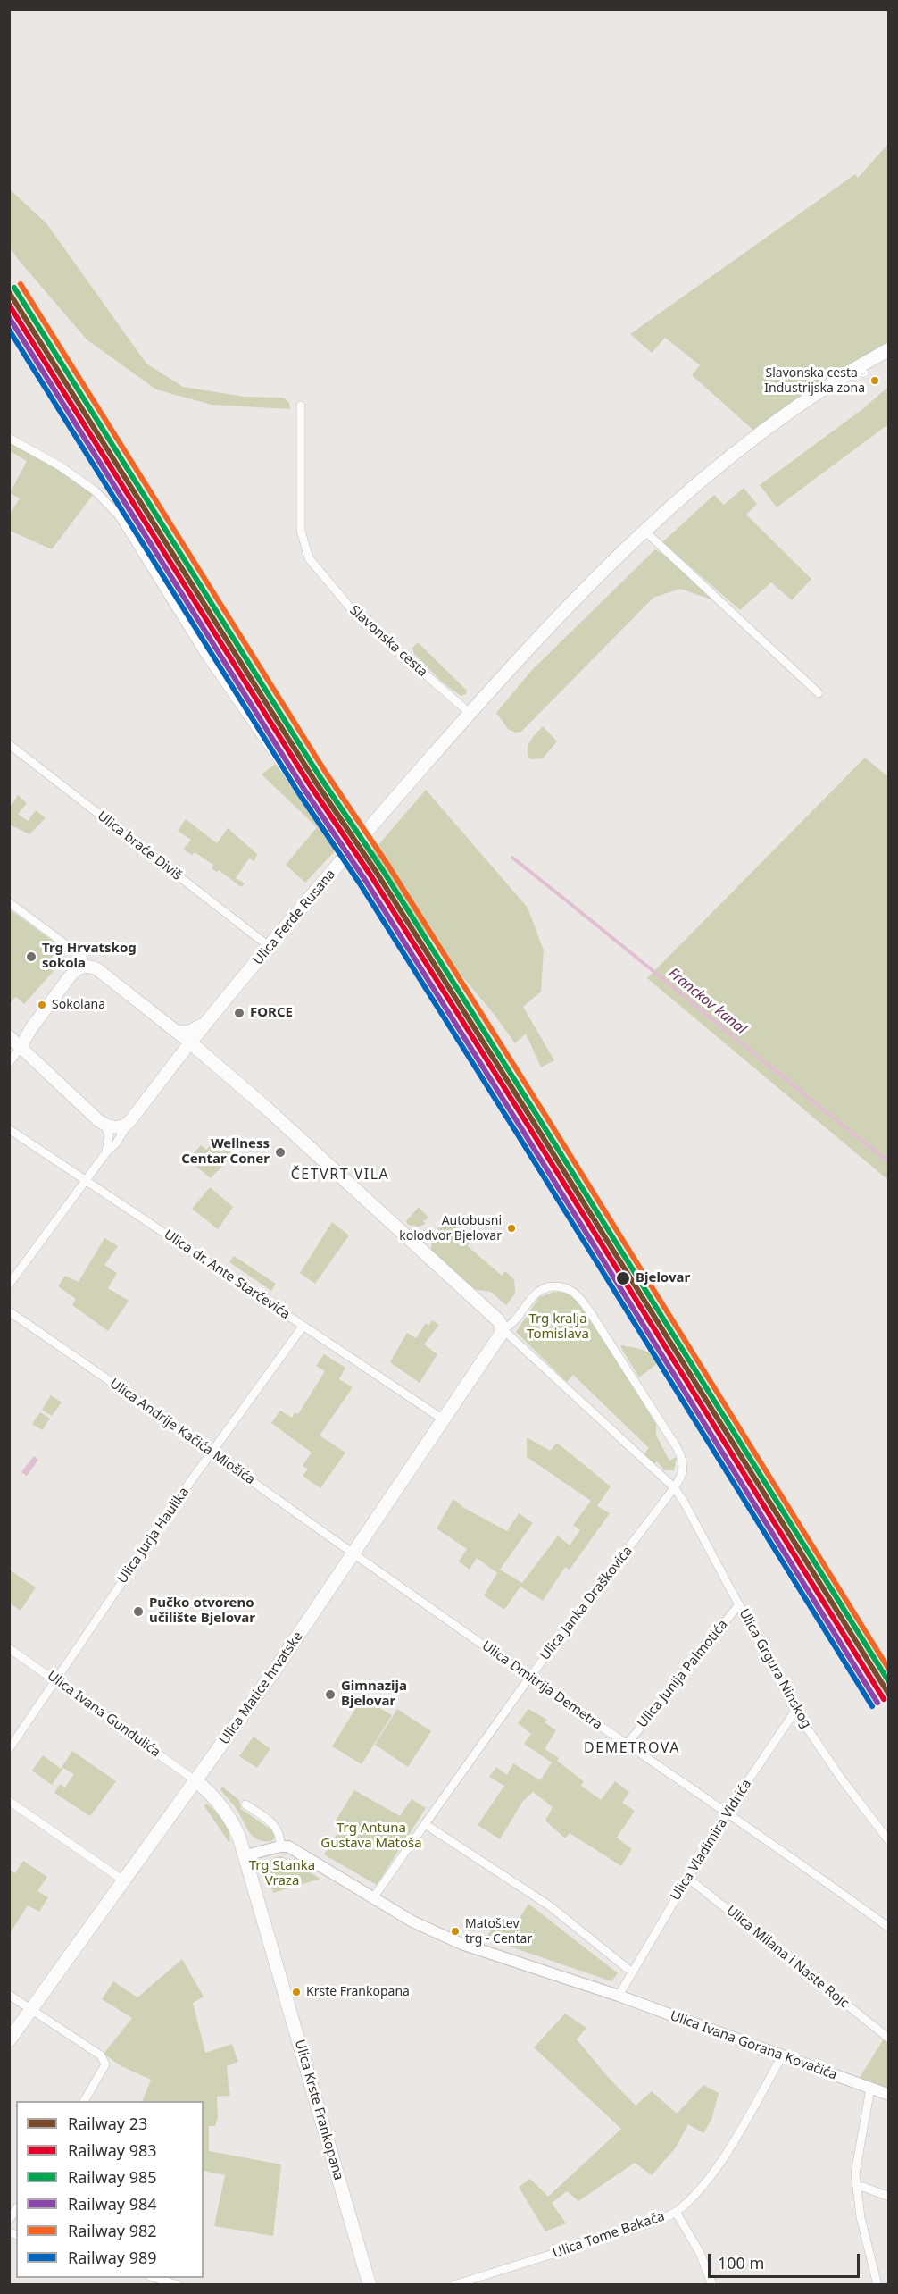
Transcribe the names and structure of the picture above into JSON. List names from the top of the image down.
{
  "streets": {
    "main road": ["Ulica Ferde Rusana", "Ulica Matice hrvatske", "Ulica Krste Frankopana"],
    "street": [
      "Slavonska cesta",
      "Ulica braće Diviš",
      "Ulica dr. Ante Starčevića",
      "Ulica Andrije Kačića Miošića",
      "Ulica Jurja Haulika",
      "Ulica Janka Draškovića",
      "Ulica Grgura Ninskog",
      "Ulica Junija Palmotića",
      "Ulica Dmitrija Demetra",
      "Ulica Ivana Gundulića",
      "Ulica Vladimira Vidrića",
      "Ulica Milana i Naste Rojc",
      "Ulica Ivana Gorana Kovačića",
      "Ulica Tome Bakača"
    ]
  },
  "crossings": [
    ["Ulica braće Diviš", "Ulica Ferde Rusana"],
    ["Ulica Ferde Rusana", "Ulica dr. Ante Starčevića"],
    ["Ulica dr. Ante Starčevića", "Ulica Jurja Haulika"],
    ["Ulica dr. Ante Starčevića", "Ulica Matice hrvatske"],
    ["Ulica Andrije Kačića Miošića", "Ulica Jurja Haulika"],
    ["Ulica Andrije Kačića Miošića", "Ulica Dmitrija Demetra"],
    ["Ulica Andrije Kačića Miošića", "Ulica Matice hrvatske"],
    ["Ulica Jurja Haulika", "Ulica Ivana Gundulića"],
    ["Ulica Janka Draškovića", "Ulica Grgura Ninskog"],
    ["Ulica Janka Draškovića", "Ulica Dmitrija Demetra"],
    ["Ulica Grgura Ninskog", "Ulica Junija Palmotića"],
    ["Ulica Grgura Ninskog", "Ulica Vladimira Vidrića"],
    ["Ulica Junija Palmotića", "Ulica Dmitrija Demetra"],
    ["Ulica Dmitrija Demetra", "Ulica Matice hrvatske"],
    ["Ulica Dmitrija Demetra", "Ulica Vladimira Vidrića"],
    ["Ulica Matice hrvatske", "Ulica Ivana Gundulića"],
    ["Ulica Vladimira Vidrića", "Ulica Milana i Naste Rojc"],
    ["Ulica Ivana Gorana Kovačića", "Ulica Tome Bakača"]
  ],
  "districts": ["ČETVRT VILA", "DEMETROVA"],
  "water": ["Franckov kanal"],
  "parks": ["Trg kralja Tomislava", "Trg Antuna Gustava Matoša", "Trg Stanka Vraza"],
  "places": [
    "Slavonska cesta - Industrijska zona",
    "Trg Hrvatskog sokola",
    "Sokolana",
    "FORCE",
    "Wellness Centar Coner",
    "Autobusni kolodvor Bjelovar",
    "Bjelovar",
    "Pučko otvoreno učilište Bjelovar",
    "Gimnazija Bjelovar",
    "Matoštev trg - Centar",
    "Krste Frankopana"
  ],
  "lines": [
    "rail line 982",
    "rail line 985",
    "rail line 23",
    "rail line 983",
    "rail line 984",
    "rail line 989"
  ],
  "legend": [
    "Railway 23",
    "Railway 983",
    "Railway 985",
    "Railway 984",
    "Railway 982",
    "Railway 989"
  ],
  "scale_bar": "100 m"
}
